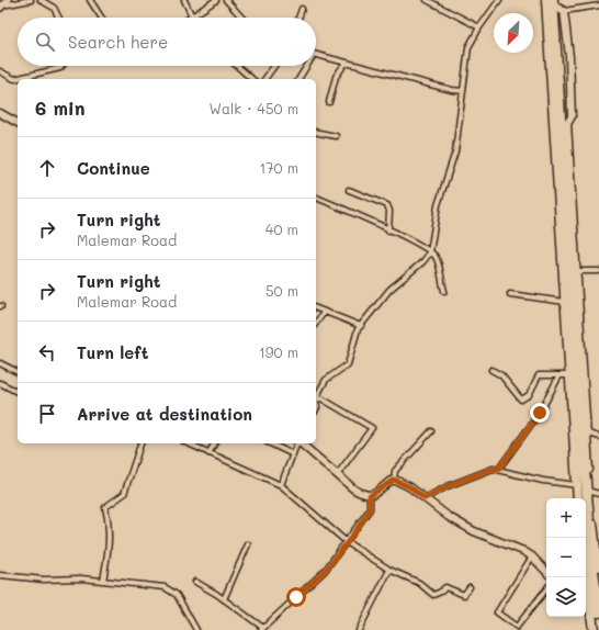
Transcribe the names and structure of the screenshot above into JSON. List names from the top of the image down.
{
  "north": "bottom left",
  "page": {
    "search": "Search here",
    "heading": ["6 min", "Walk · 450 m"],
    "list": [
      ["Continue", "170 m"],
      ["Turn right", "Malemar Road", "40 m"],
      ["Turn right", "Malemar Road", "50 m"],
      ["Turn left", "190 m"],
      "Arrive at destination"
    ],
    "map_buttons": ["+", "−"]
  }
}
